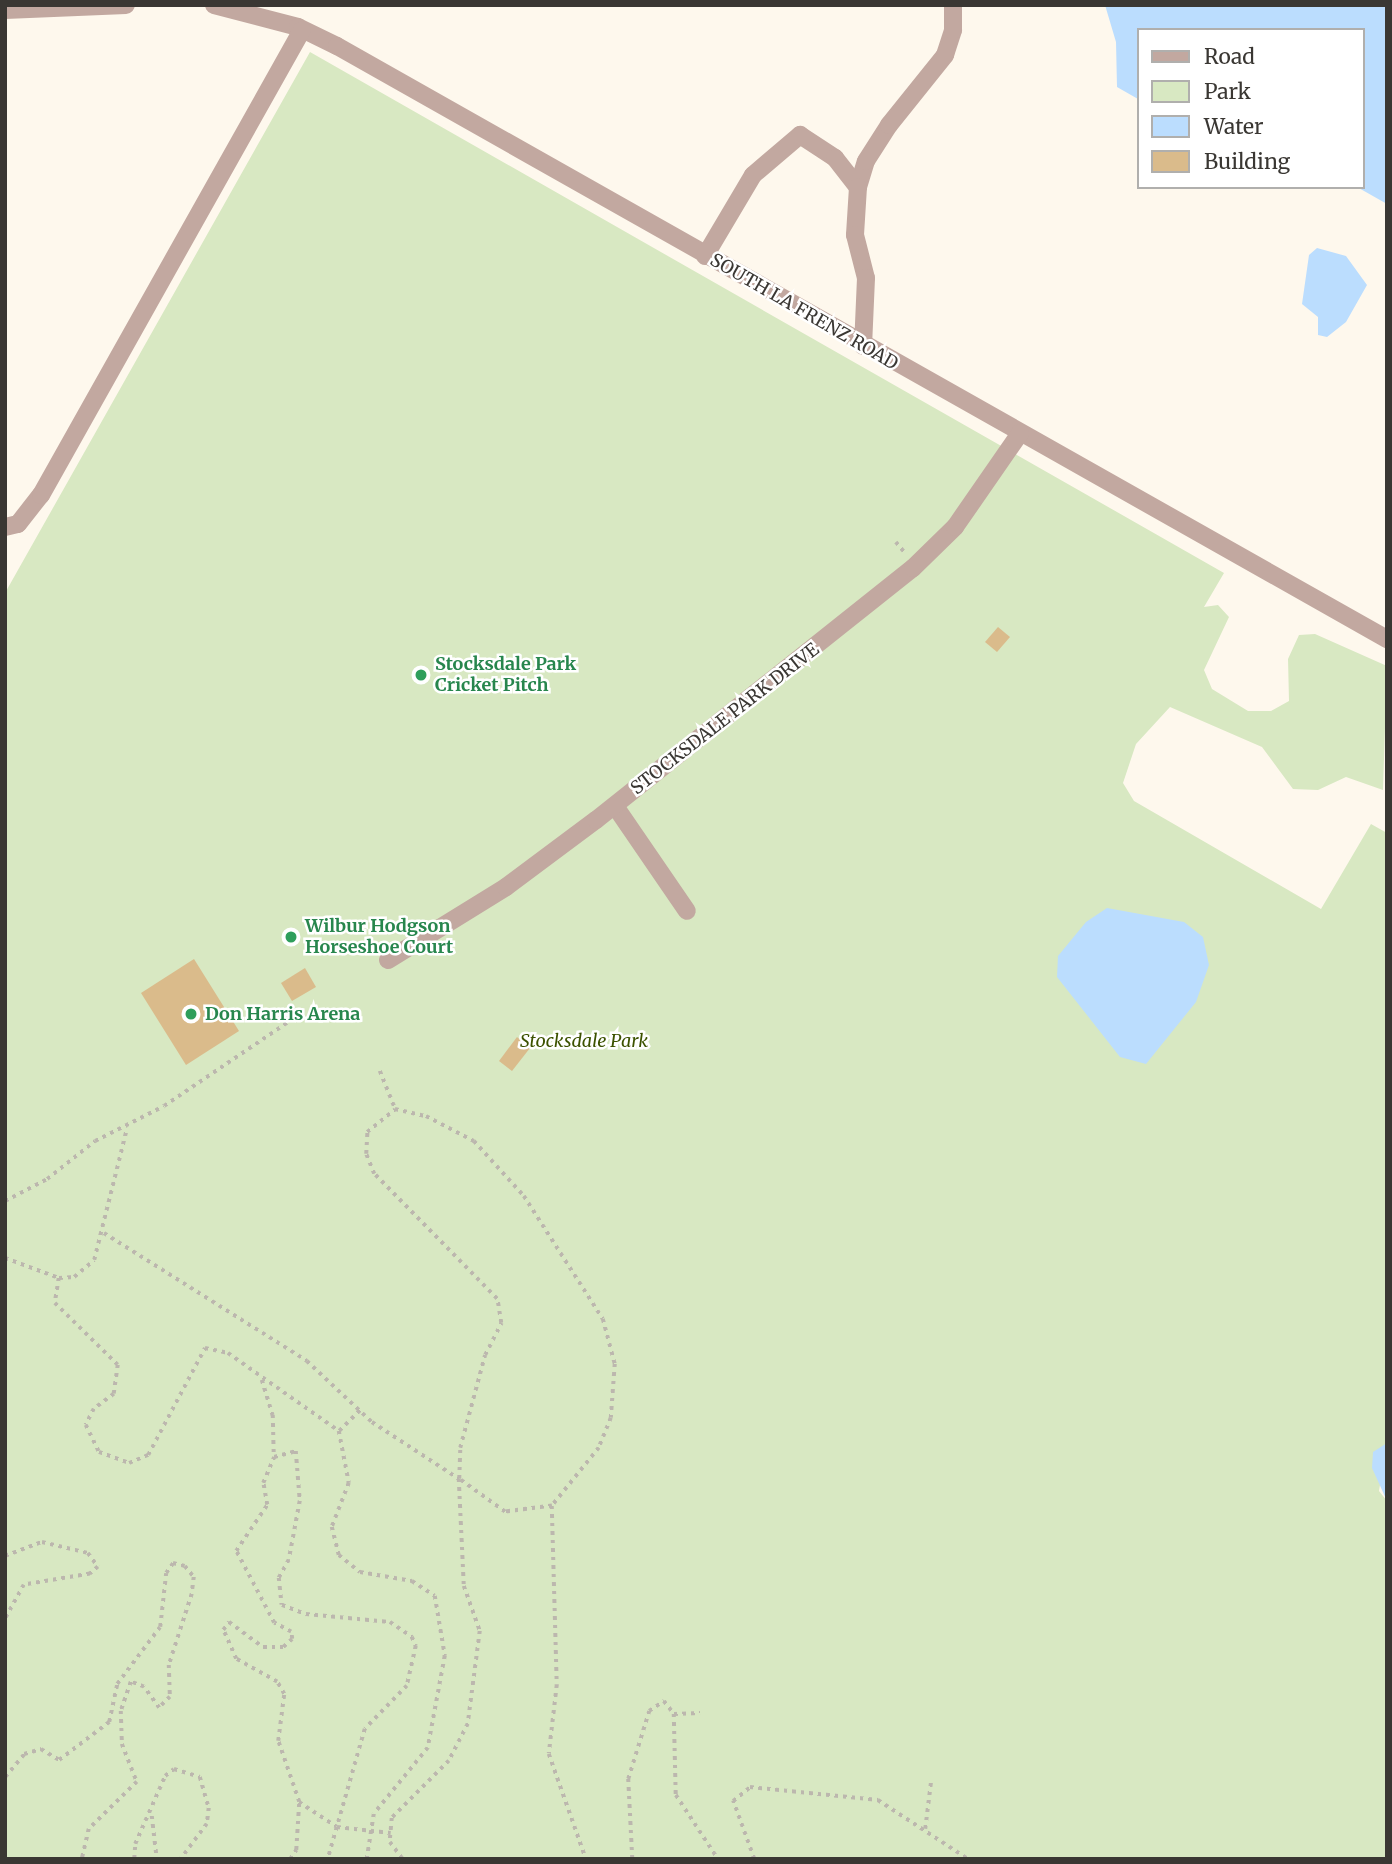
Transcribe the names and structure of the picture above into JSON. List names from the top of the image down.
{
  "streets": {
    "street": ["SOUTH LA FRENZ ROAD", "STOCKSDALE PARK DRIVE"]
  },
  "crossings": [
    ["SOUTH LA FRENZ ROAD", "STOCKSDALE PARK DRIVE"]
  ],
  "parks": ["Stocksdale Park"],
  "places": ["Stocksdale Park Cricket Pitch", "Wilbur Hodgson Horseshoe Court", "Don Harris Arena"],
  "legend": [
    "Road",
    "Park",
    "Water",
    "Building"
  ]
}
